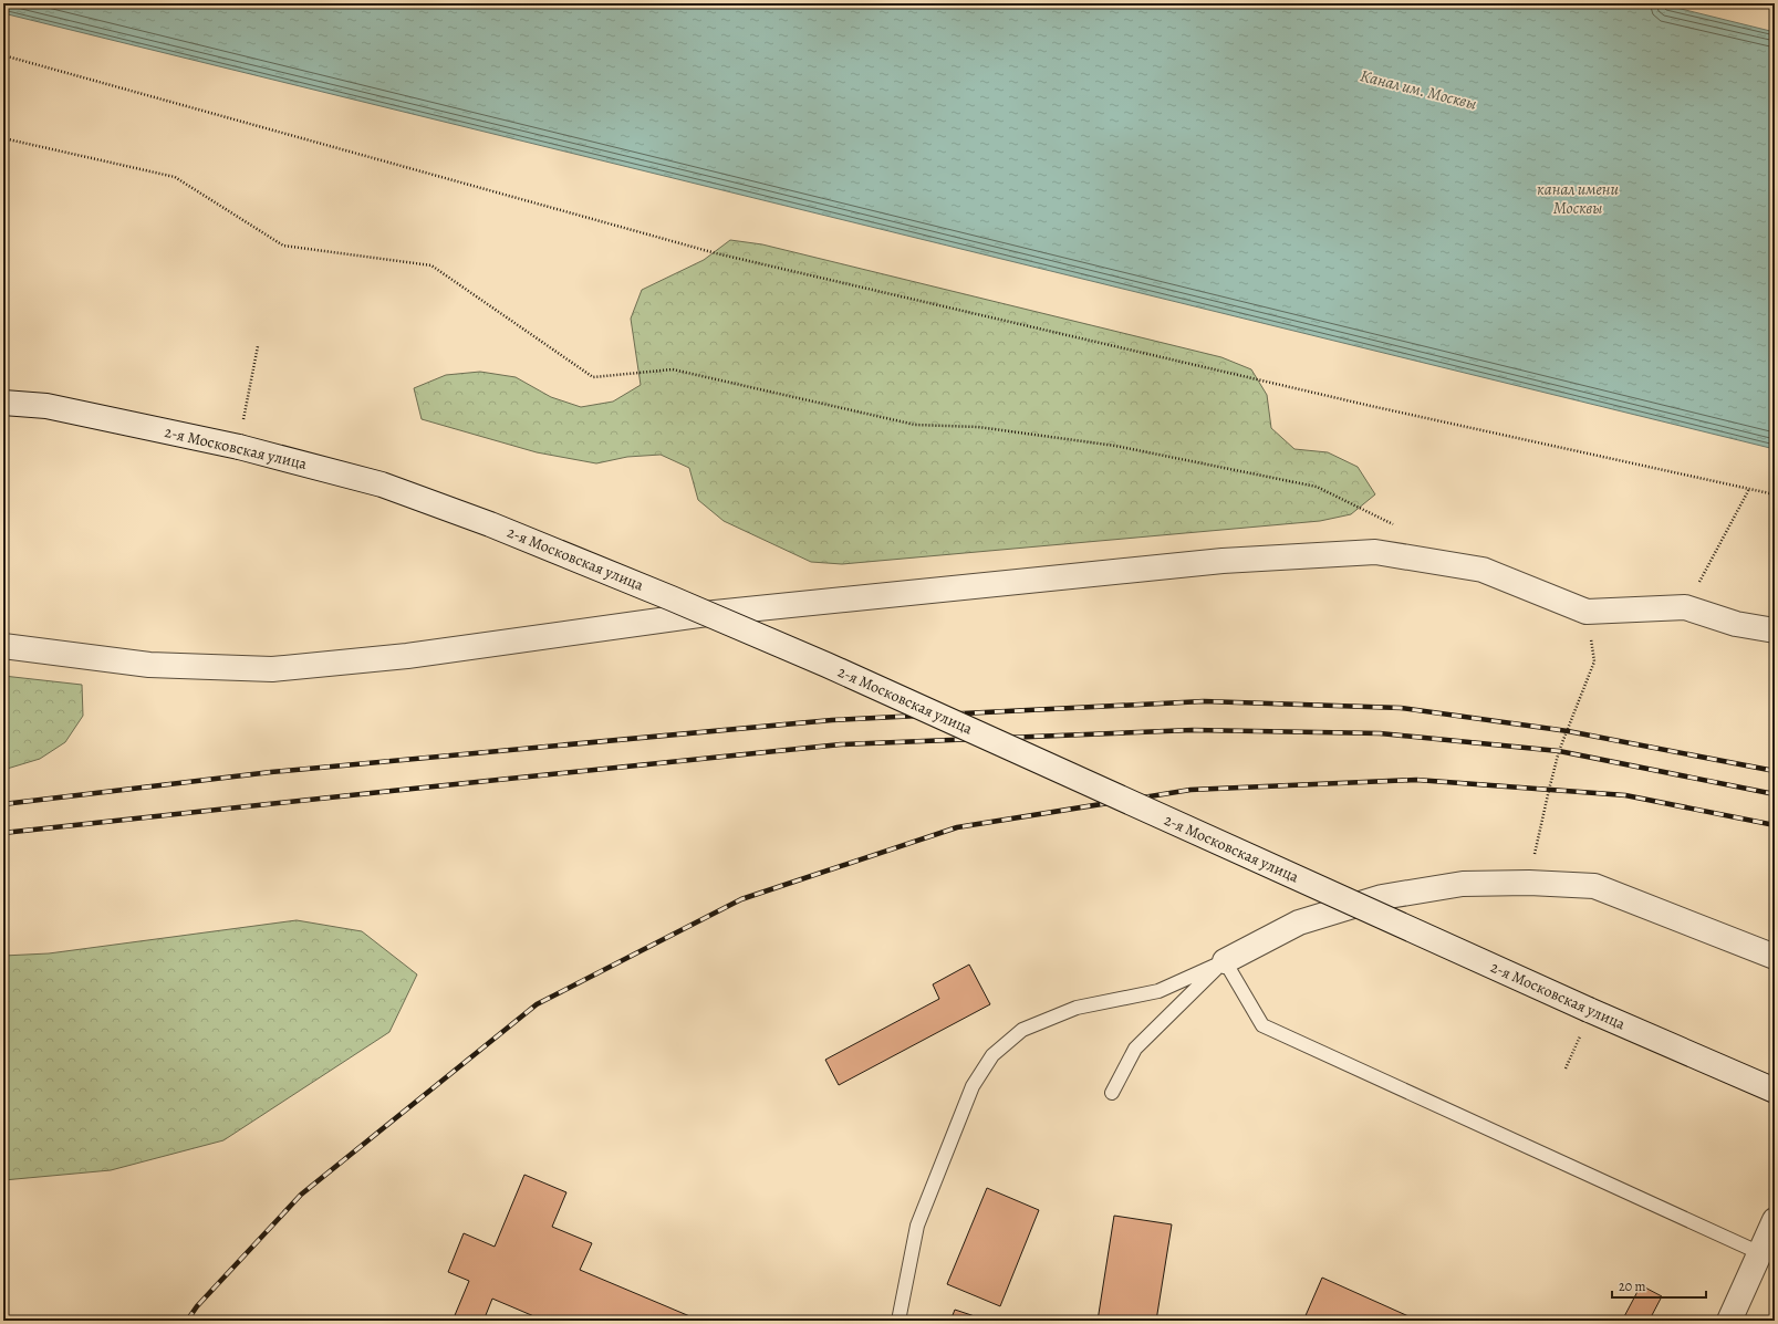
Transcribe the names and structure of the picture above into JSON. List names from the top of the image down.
{
  "streets": {
    "street": ["2-я Московская улица"]
  },
  "water": ["Канал им. Москвы", "канал имени Москвы"],
  "scale_bar": "20 m"
}
